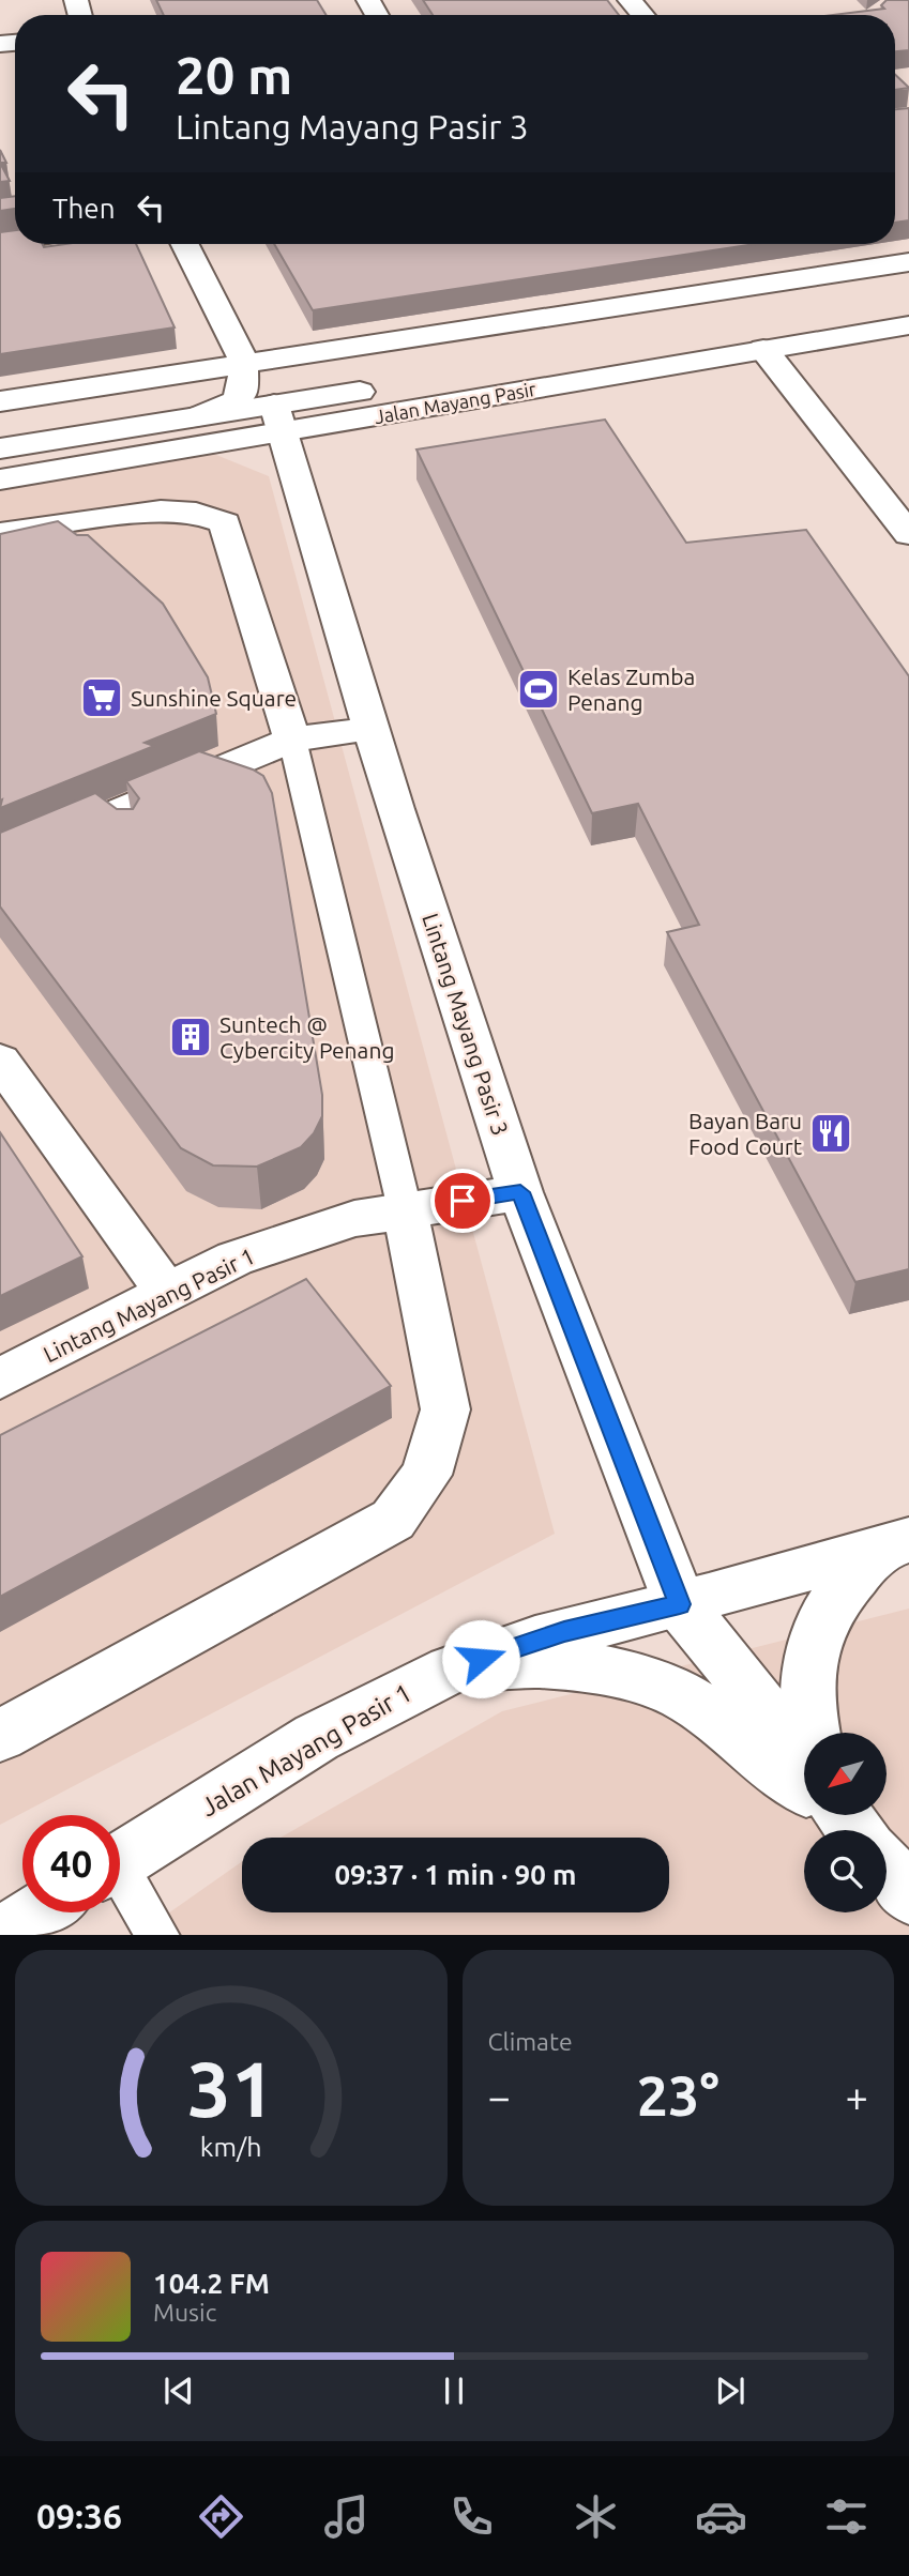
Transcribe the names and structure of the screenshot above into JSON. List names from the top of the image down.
{
  "streets": {
    "street": [
      "Jalan Mayang Pasir",
      "Lintang Mayang Pasir 3",
      "Lintang Mayang Pasir 1",
      "Jalan Mayang Pasir 1"
    ]
  },
  "crossings": [
    ["Jalan Mayang Pasir", "Lintang Mayang Pasir 3"],
    ["Lintang Mayang Pasir 3", "Lintang Mayang Pasir 1"],
    ["Lintang Mayang Pasir 3", "Jalan Mayang Pasir 1"]
  ],
  "places": {
    "sports": ["Kelas Zumba Penang"],
    "supermarket": ["Sunshine Square"],
    "building": ["Suntech @ Cybercity Penang"],
    "restaurant": ["Bayan Baru Food Court"]
  },
  "north": "bottom left",
  "page": {
    "turn": ["20 m", "Lintang Mayang Pasir 3"],
    "then": "Then",
    "limit": "40",
    "trip": "09:37 · 1 min · 90 m",
    "tile": "Climate",
    "heat": ["−", "23°", "+"],
    "song": ["104.2 FM", "Music"],
    "tabs": "09:36",
    "gauge": ["31", "km/h"]
  }
}
